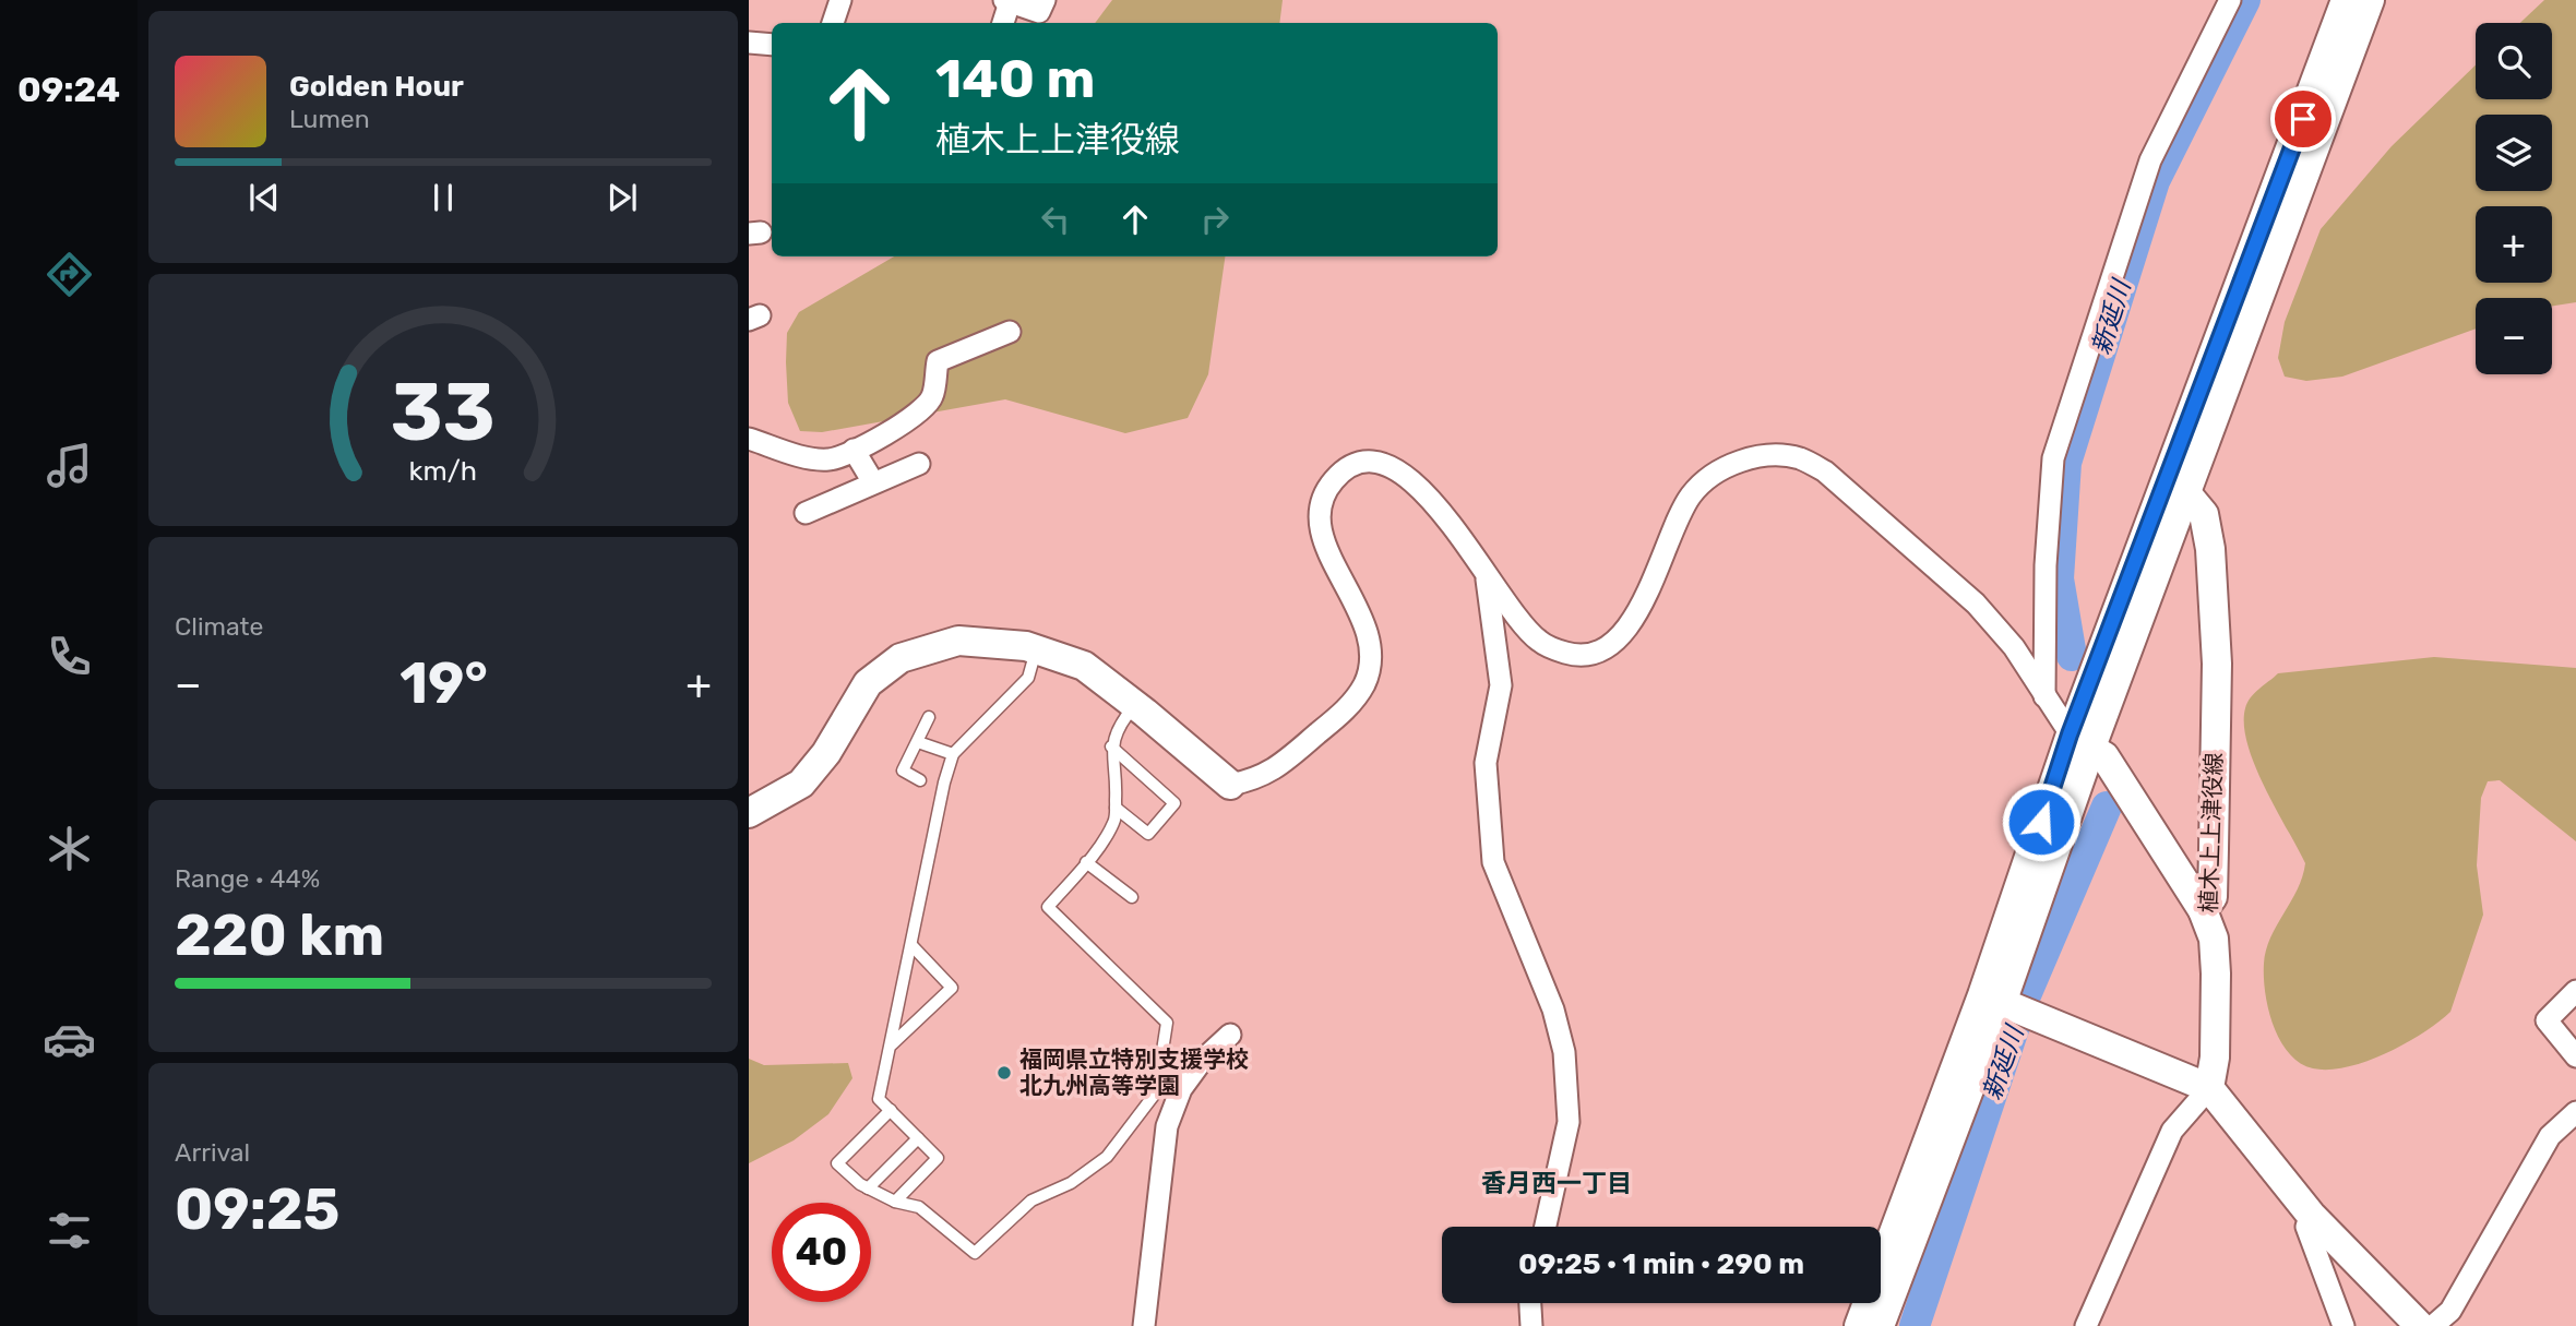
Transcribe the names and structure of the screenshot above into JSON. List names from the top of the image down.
{
  "streets": {
    "street": ["植木上上津役線"]
  },
  "districts": ["香月西一丁目"],
  "water": ["新延川"],
  "places": ["福岡県立特別支援学校 北九州高等学園"],
  "page": {
    "tabs": "09:24",
    "map_buttons": ["+", "−"],
    "turn": ["140 m", "植木上上津役線"],
    "song": ["Golden Hour", "Lumen"],
    "tile": [
      "Climate",
      ["Range · 44%", "220 km"],
      ["Arrival", "09:25"]
    ],
    "heat": ["−", "19°", "+"],
    "limit": "40",
    "trip": "09:25 · 1 min · 290 m",
    "gauge": ["33", "km/h"]
  }
}
